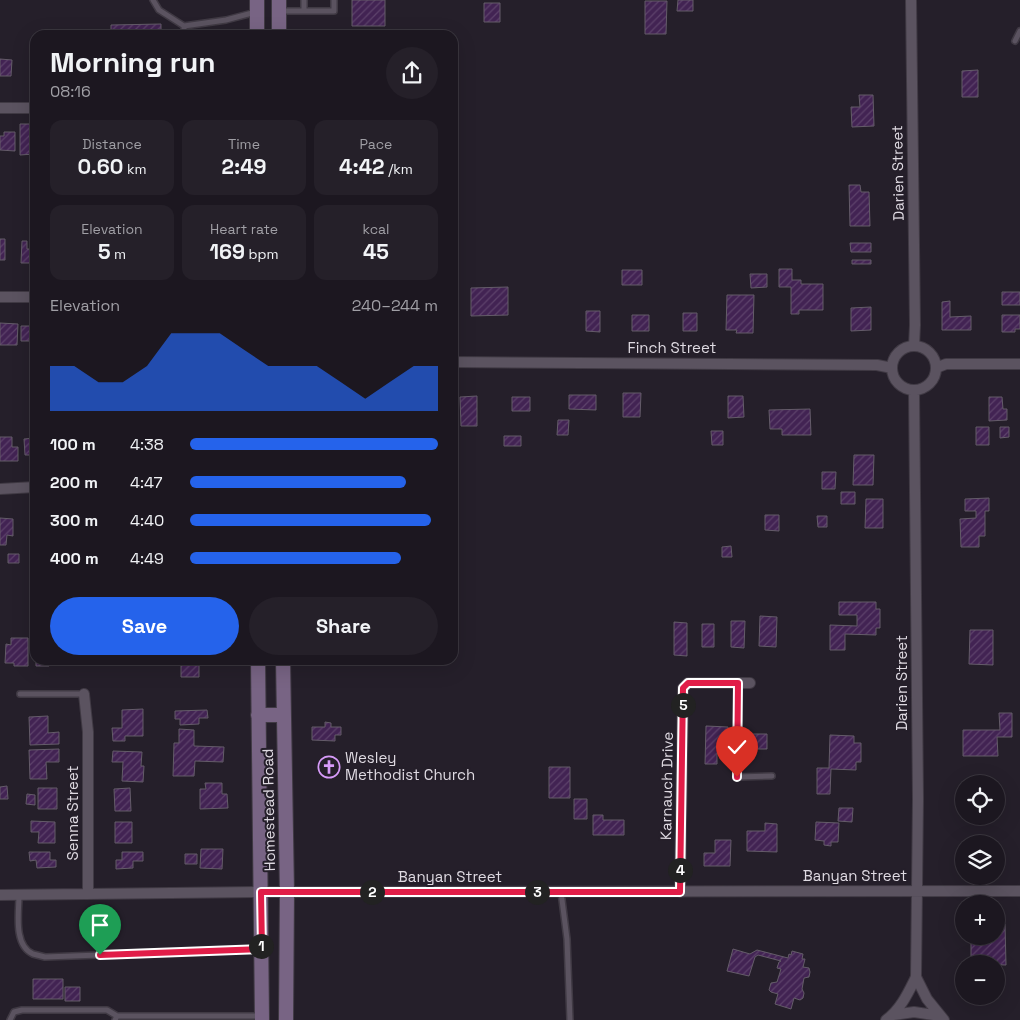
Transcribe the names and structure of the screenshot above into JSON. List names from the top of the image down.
{
  "streets": {
    "main road": ["Homestead Road"],
    "street": [
      "Darien Street",
      "Finch Street",
      "Karnauch Drive",
      "Senna Street",
      "Banyan Street"
    ]
  },
  "crossings": [
    ["Darien Street", "Finch Street"],
    ["Darien Street", "Banyan Street"],
    ["Karnauch Drive", "Banyan Street"],
    ["Homestead Road", "Banyan Street"],
    ["Senna Street", "Banyan Street"]
  ],
  "places": {
    "church": ["Wesley Methodist Church"]
  },
  "page": {
    "heading": ["Morning run", "08:16"],
    "stats": [
      ["Distance", "0.60 km"],
      ["Time", "2:49"],
      ["Pace", "4:42 /km"],
      ["Elevation", "5 m"],
      ["Heart rate", "169 bpm"],
      ["kcal", "45"]
    ],
    "chart": ["Elevation", "240–244 m"],
    "list": [
      {
        "name": "100 m",
        "note": "4:38"
      },
      {
        "name": "200 m",
        "note": "4:47"
      },
      {
        "name": "300 m",
        "note": "4:40"
      },
      {
        "name": "400 m",
        "note": "4:49"
      }
    ],
    "buttons": ["Save", "Share"],
    "pins": [
      "5",
      "4",
      "2",
      "3",
      "1"
    ],
    "map_buttons": ["+", "−"]
  }
}
